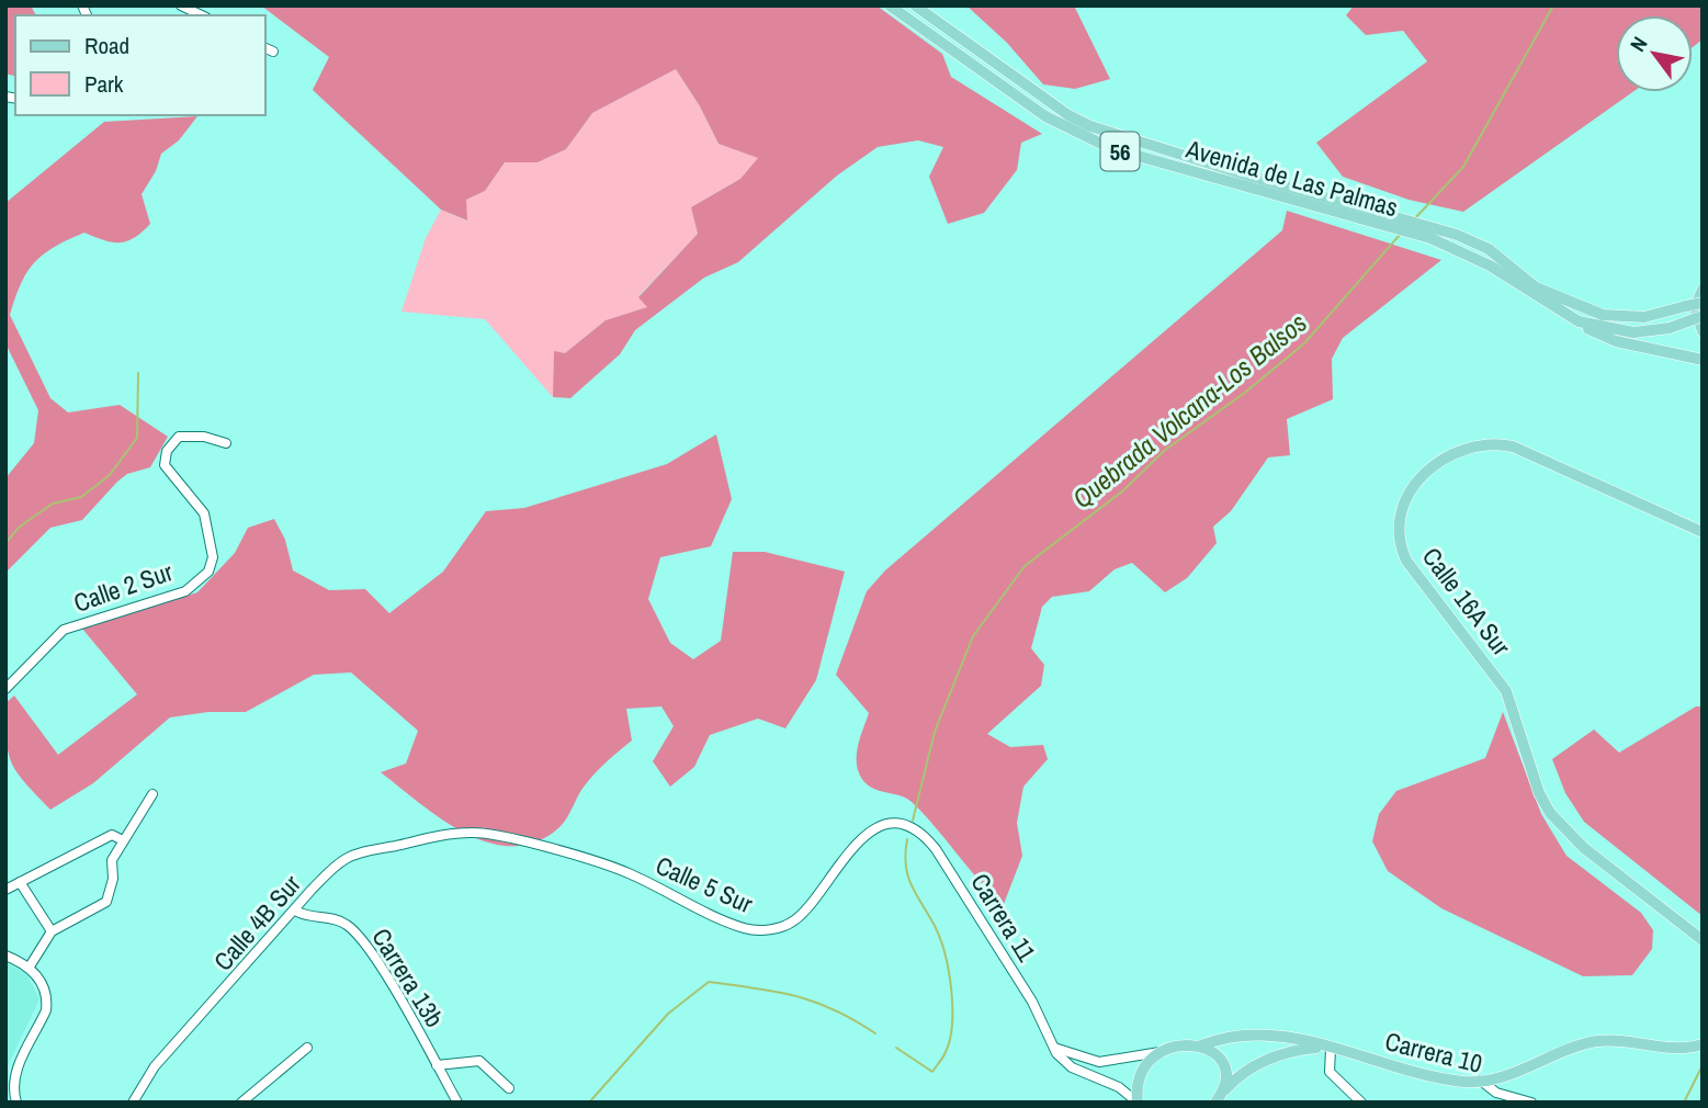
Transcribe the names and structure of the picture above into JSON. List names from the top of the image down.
{
  "streets": {
    "main road": [
      "56",
      "Avenida de Las Palmas",
      "Calle 16A Sur",
      "Carrera 10"
    ],
    "street": [
      "Calle 2 Sur",
      "Calle 5 Sur",
      "Carrera 11",
      "Calle 4B Sur",
      "Carrera 13b"
    ]
  },
  "crossings": [
    ["Calle 5 Sur", "Carrera 11"],
    ["Calle 5 Sur", "Calle 4B Sur"],
    ["Calle 4B Sur", "Carrera 13b"]
  ],
  "water": ["Quebrada Volcana-Los Balsos"],
  "legend": ["Road", "Park"],
  "north": "top left"
}
